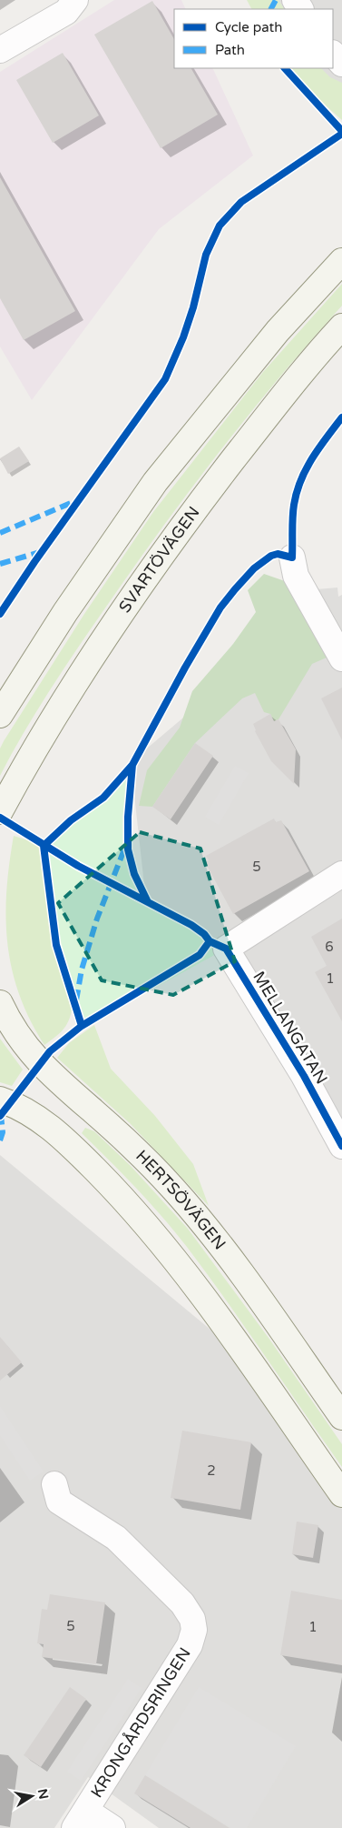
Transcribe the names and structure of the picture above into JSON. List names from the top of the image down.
{
  "streets": {
    "main road": ["SVARTÖVÄGEN", "HERTSÖVÄGEN"],
    "street": ["MELLANGATAN", "KRONGÅRDSRINGEN"]
  },
  "house_numbers": [
    "5",
    "6",
    "1",
    "2",
    "5",
    "1"
  ],
  "legend": ["Cycle path", "Path"],
  "north": "right"
}
